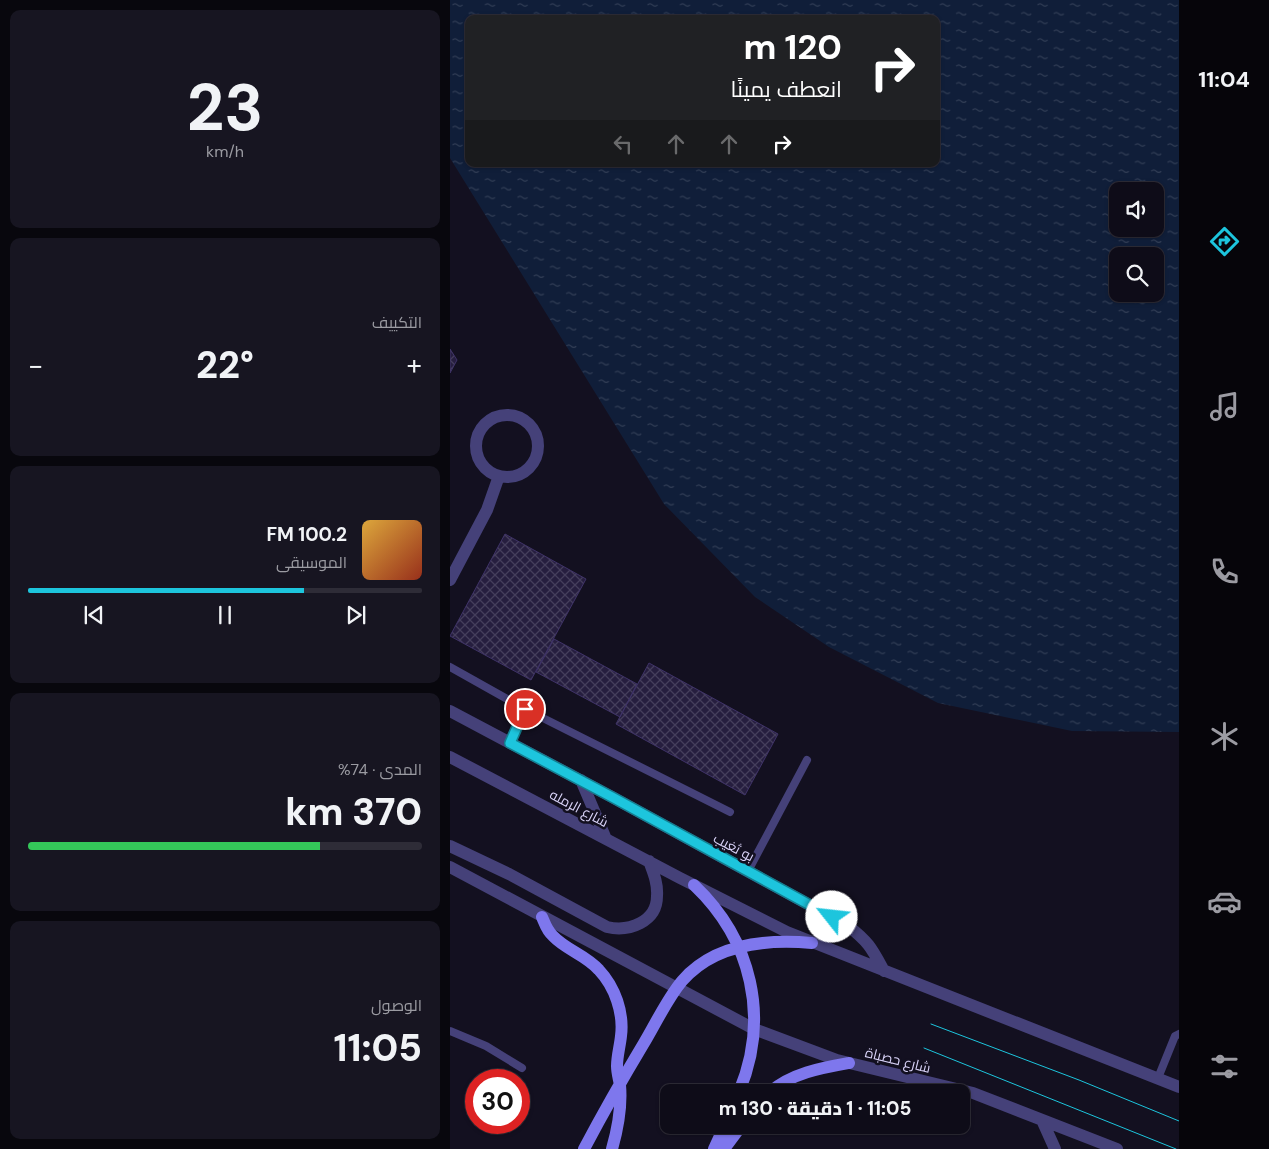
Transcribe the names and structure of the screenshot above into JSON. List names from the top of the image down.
{
  "streets": {
    "main road": ["شارع الرمله"],
    "street": ["بو ثغيب", "شارع حصباة"]
  },
  "crossings": [
    ["شارع الرمله", "شارع حصباة"]
  ],
  "page": {
    "tabs": "11:04",
    "tile": [
      ["23", "km/h"],
      "التكييف",
      ["المدى · 74%", "370 km"],
      ["الوصول", "11:05"]
    ],
    "turn": ["120 m", "انعطف يمينًا"],
    "heat": ["−", "22°", "+"],
    "song": ["100.2 FM", "الموسيقى"],
    "limit": "30",
    "trip": "11:05 · 1 دقيقة · 130 m"
  }
}
